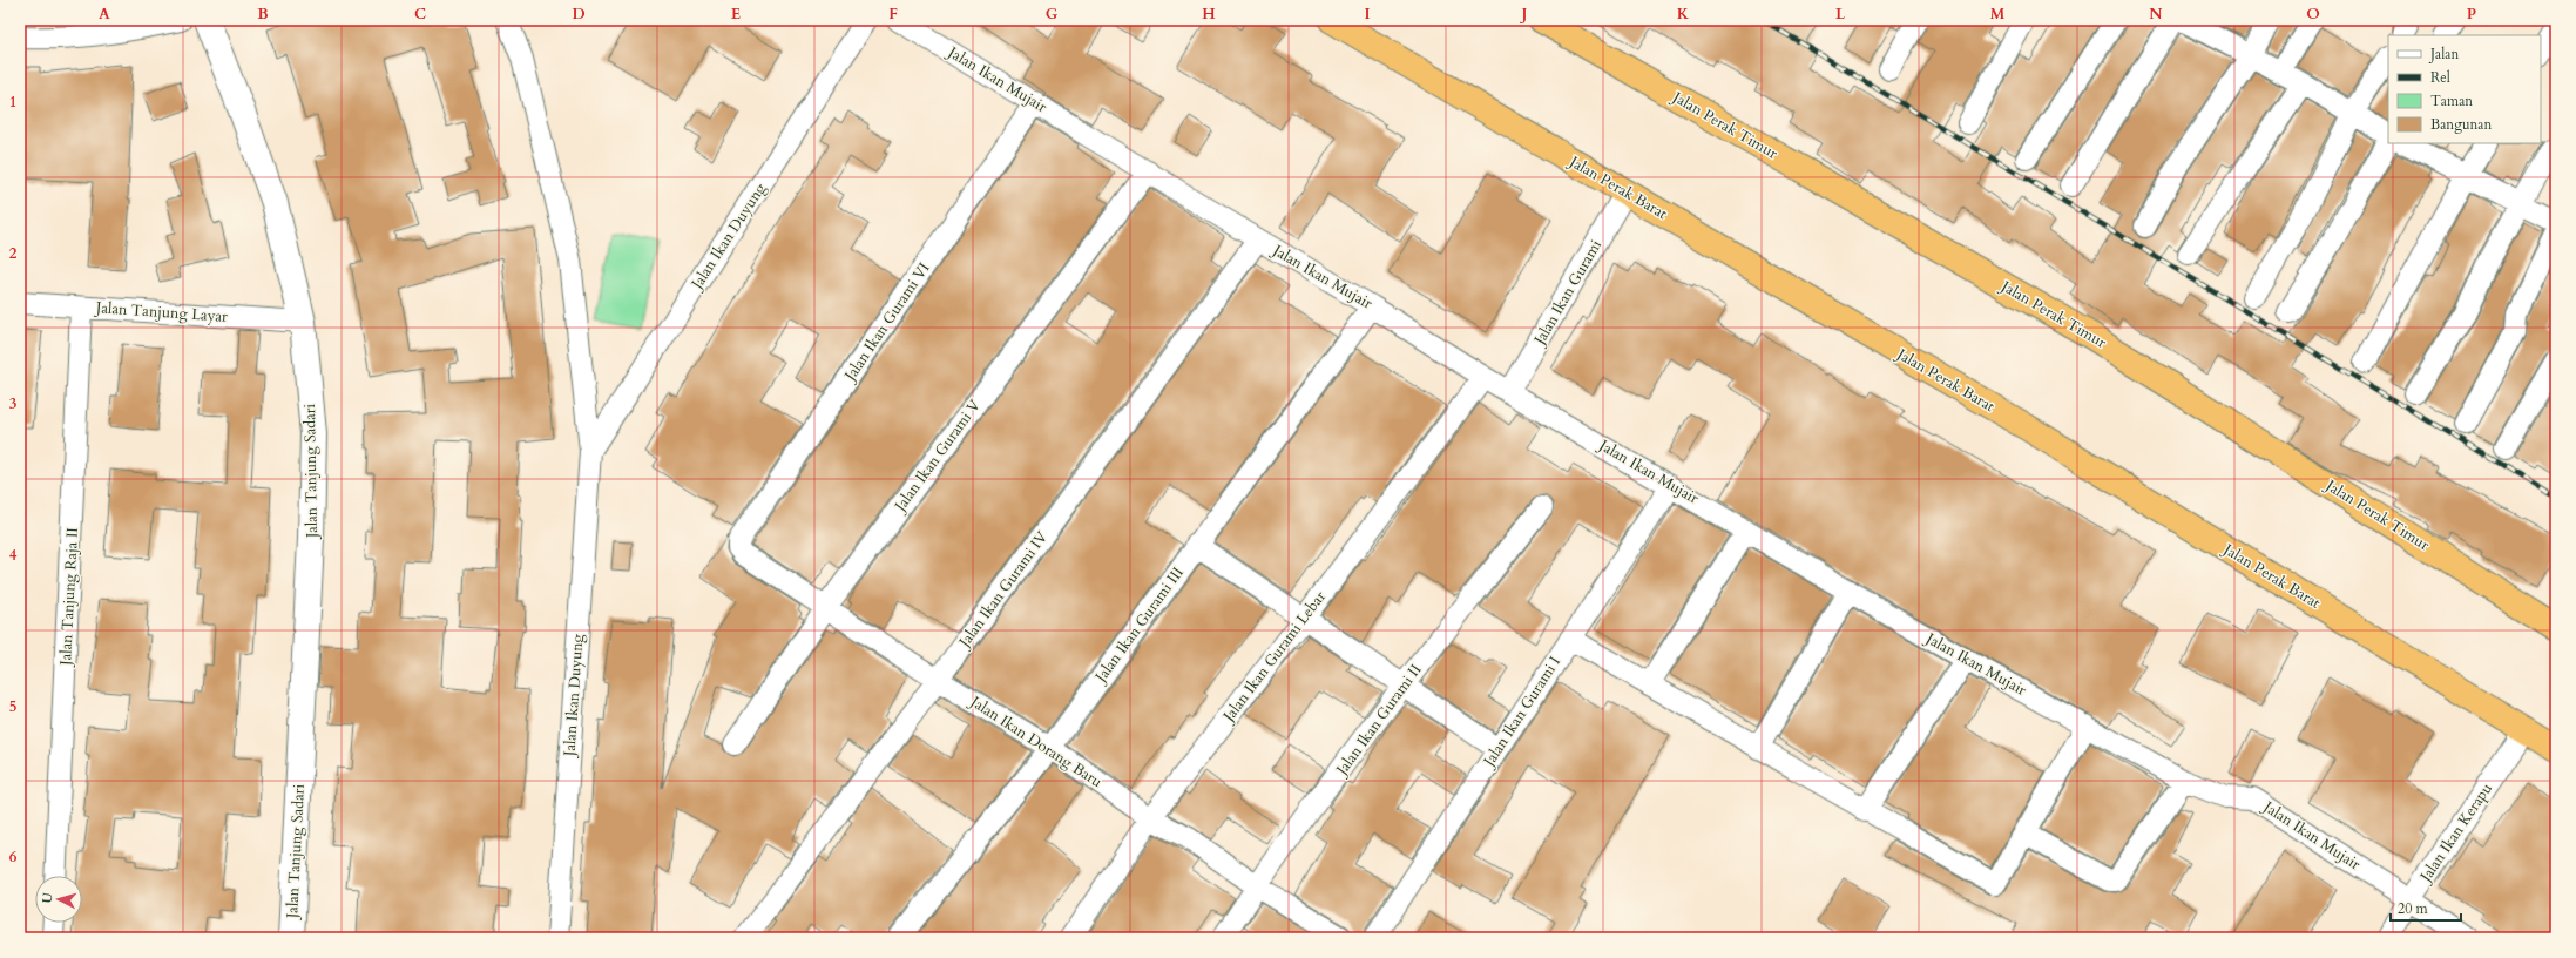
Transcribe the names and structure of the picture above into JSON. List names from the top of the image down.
{
  "streets": {
    "highway": ["Jalan Perak Timur", "Jalan Perak Barat"],
    "street": [
      "Jalan Ikan Mujair",
      "Jalan Ikan Duyung",
      "Jalan Ikan Gurami",
      "Jalan Tanjung Layar",
      "Jalan Ikan Gurami VI",
      "Jalan Ikan Gurami V",
      "Jalan Tanjung Sadari",
      "Jalan Ikan Gurami IV",
      "Jalan Tanjung Raja II",
      "Jalan Ikan Gurami III",
      "Jalan Ikan Gurami Lebar",
      "Jalan Ikan Gurami I",
      "Jalan Ikan Gurami II",
      "Jalan Ikan Dorang Baru",
      "Jalan Ikan Kerapu"
    ]
  },
  "crossings": [
    ["Jalan Ikan Mujair", "Jalan Ikan Gurami"],
    ["Jalan Ikan Mujair", "Jalan Ikan Gurami VI"],
    ["Jalan Ikan Mujair", "Jalan Ikan Gurami V"],
    ["Jalan Ikan Mujair", "Jalan Ikan Gurami IV"],
    ["Jalan Ikan Mujair", "Jalan Ikan Gurami III"],
    ["Jalan Ikan Mujair", "Jalan Ikan Gurami Lebar"],
    ["Jalan Ikan Mujair", "Jalan Ikan Gurami I"],
    ["Jalan Ikan Mujair", "Jalan Ikan Kerapu"],
    ["Jalan Perak Barat", "Jalan Ikan Gurami"],
    ["Jalan Perak Barat", "Jalan Ikan Kerapu"],
    ["Jalan Tanjung Layar", "Jalan Tanjung Sadari"],
    ["Jalan Tanjung Layar", "Jalan Tanjung Raja II"],
    ["Jalan Ikan Gurami VI", "Jalan Ikan Dorang Baru"],
    ["Jalan Ikan Gurami V", "Jalan Ikan Dorang Baru"],
    ["Jalan Ikan Gurami IV", "Jalan Ikan Dorang Baru"],
    ["Jalan Ikan Gurami III", "Jalan Ikan Dorang Baru"],
    ["Jalan Ikan Gurami Lebar", "Jalan Ikan Dorang Baru"],
    ["Jalan Ikan Gurami II", "Jalan Ikan Dorang Baru"]
  ],
  "legend": [
    "Jalan",
    "Rel",
    "Taman",
    "Bangunan"
  ],
  "scale_bar": "20 m",
  "north": "left",
  "grid": {
    "columns": [
      "A",
      "B",
      "C",
      "D",
      "E",
      "F",
      "G",
      "H",
      "I",
      "J",
      "K",
      "L",
      "M",
      "N",
      "O",
      "P"
    ],
    "rows": [
      "1",
      "2",
      "3",
      "4",
      "5",
      "6"
    ]
  }
}
